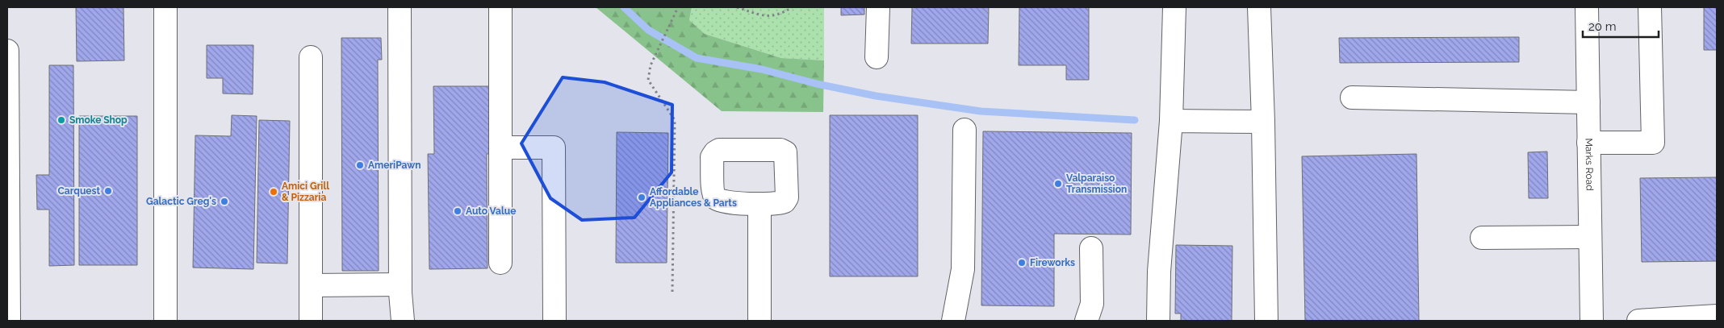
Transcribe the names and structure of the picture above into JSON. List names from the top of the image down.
{
  "streets": {
    "street": ["Marks Road"]
  },
  "places": [
    "Smoke Shop",
    "AmeriPawn",
    "Valparaiso Transmission",
    "Carquest",
    "Amici Grill & Pizzaria",
    "Affordable Appliances & Parts",
    "Galactic Greg's",
    "Auto Value",
    "Fireworks"
  ],
  "scale_bar": "20 m"
}
